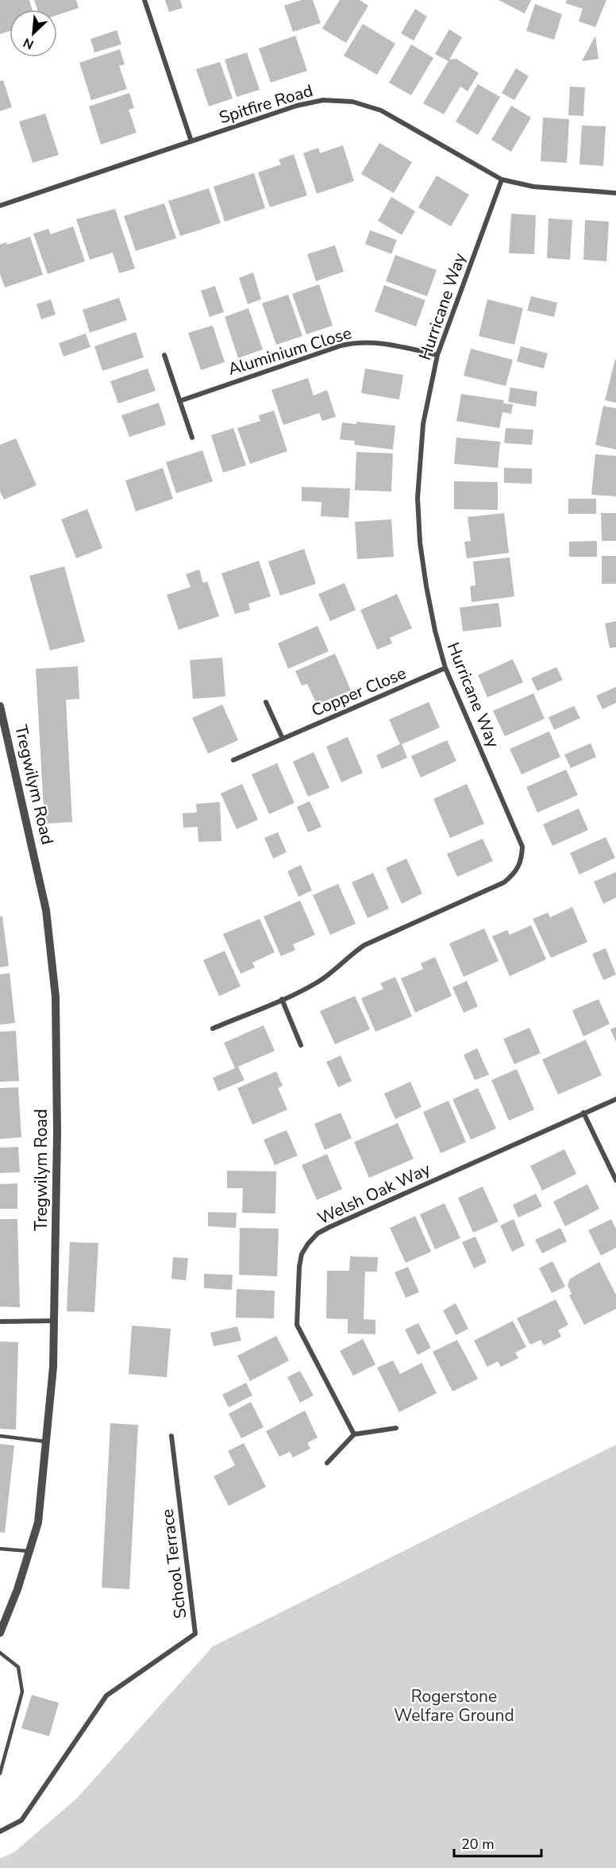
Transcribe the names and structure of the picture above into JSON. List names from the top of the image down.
{
  "streets": {
    "street": [
      "Spitfire Road",
      "Hurricane Way",
      "Aluminium Close",
      "Copper Close",
      "Tregwilym Road",
      "Welsh Oak Way",
      "School Terrace"
    ]
  },
  "crossings": [
    ["Spitfire Road", "Hurricane Way"],
    ["Hurricane Way", "Aluminium Close"],
    ["Hurricane Way", "Copper Close"]
  ],
  "parks": ["Rogerstone Welfare Ground"],
  "scale_bar": "20 m",
  "north": "bottom left"
}
